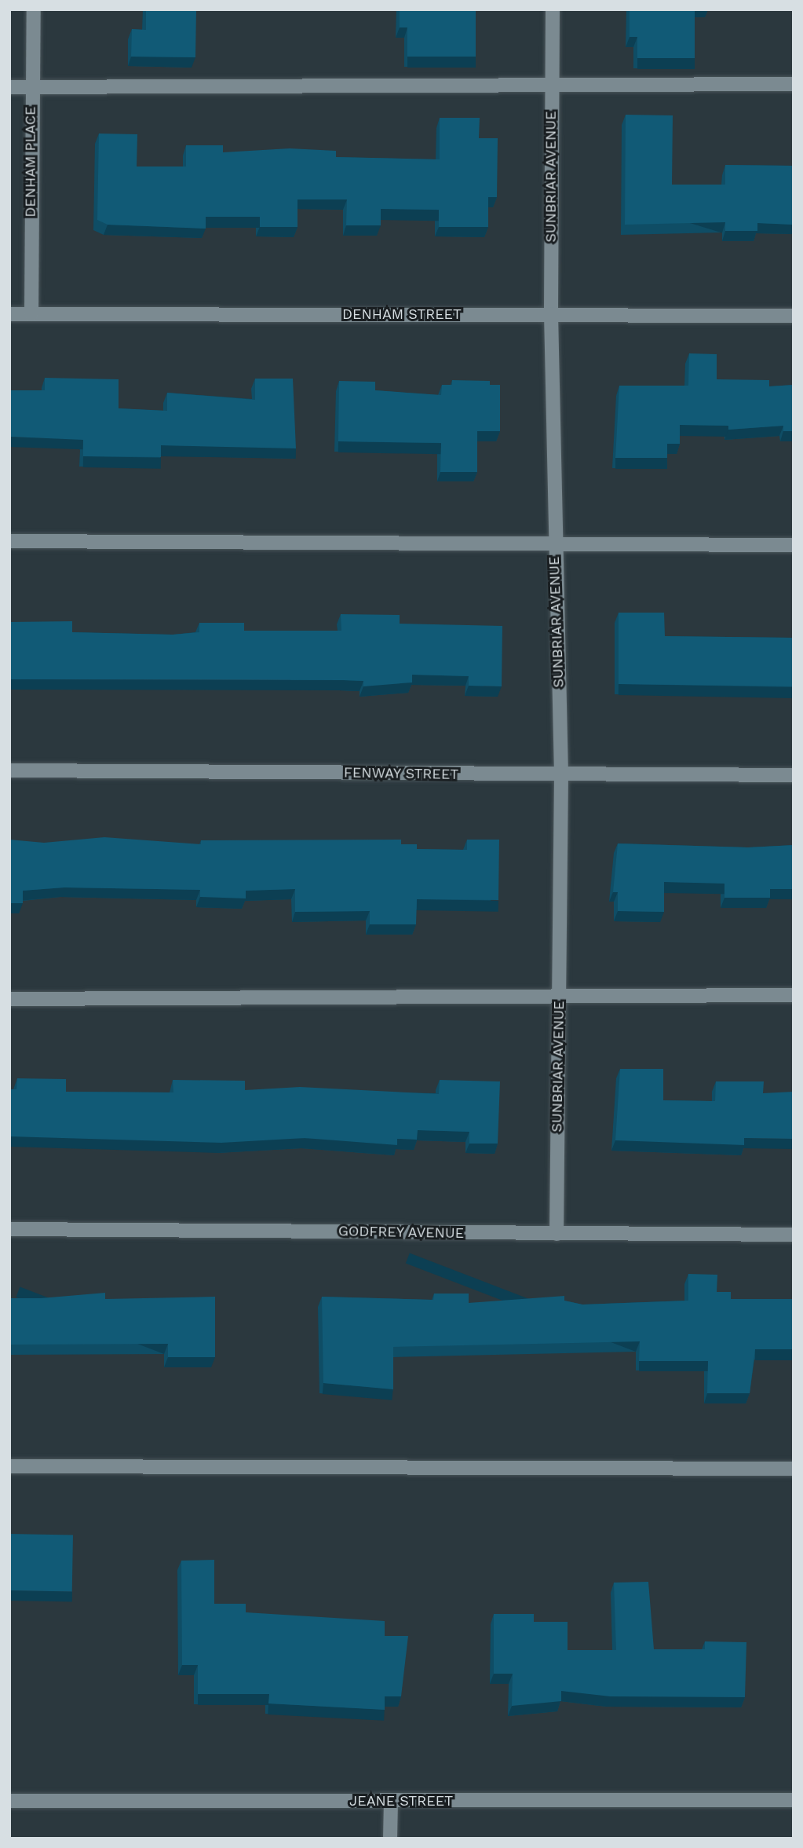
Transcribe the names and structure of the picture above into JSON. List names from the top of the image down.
{
  "streets": {
    "street": [
      "DENHAM PLACE",
      "SUNBRIAR AVENUE",
      "DENHAM STREET",
      "FENWAY STREET",
      "GODFREY AVENUE",
      "JEANE STREET"
    ]
  },
  "crossings": [
    ["DENHAM PLACE", "DENHAM STREET"],
    ["SUNBRIAR AVENUE", "DENHAM STREET"],
    ["SUNBRIAR AVENUE", "FENWAY STREET"],
    ["SUNBRIAR AVENUE", "GODFREY AVENUE"]
  ]
}
